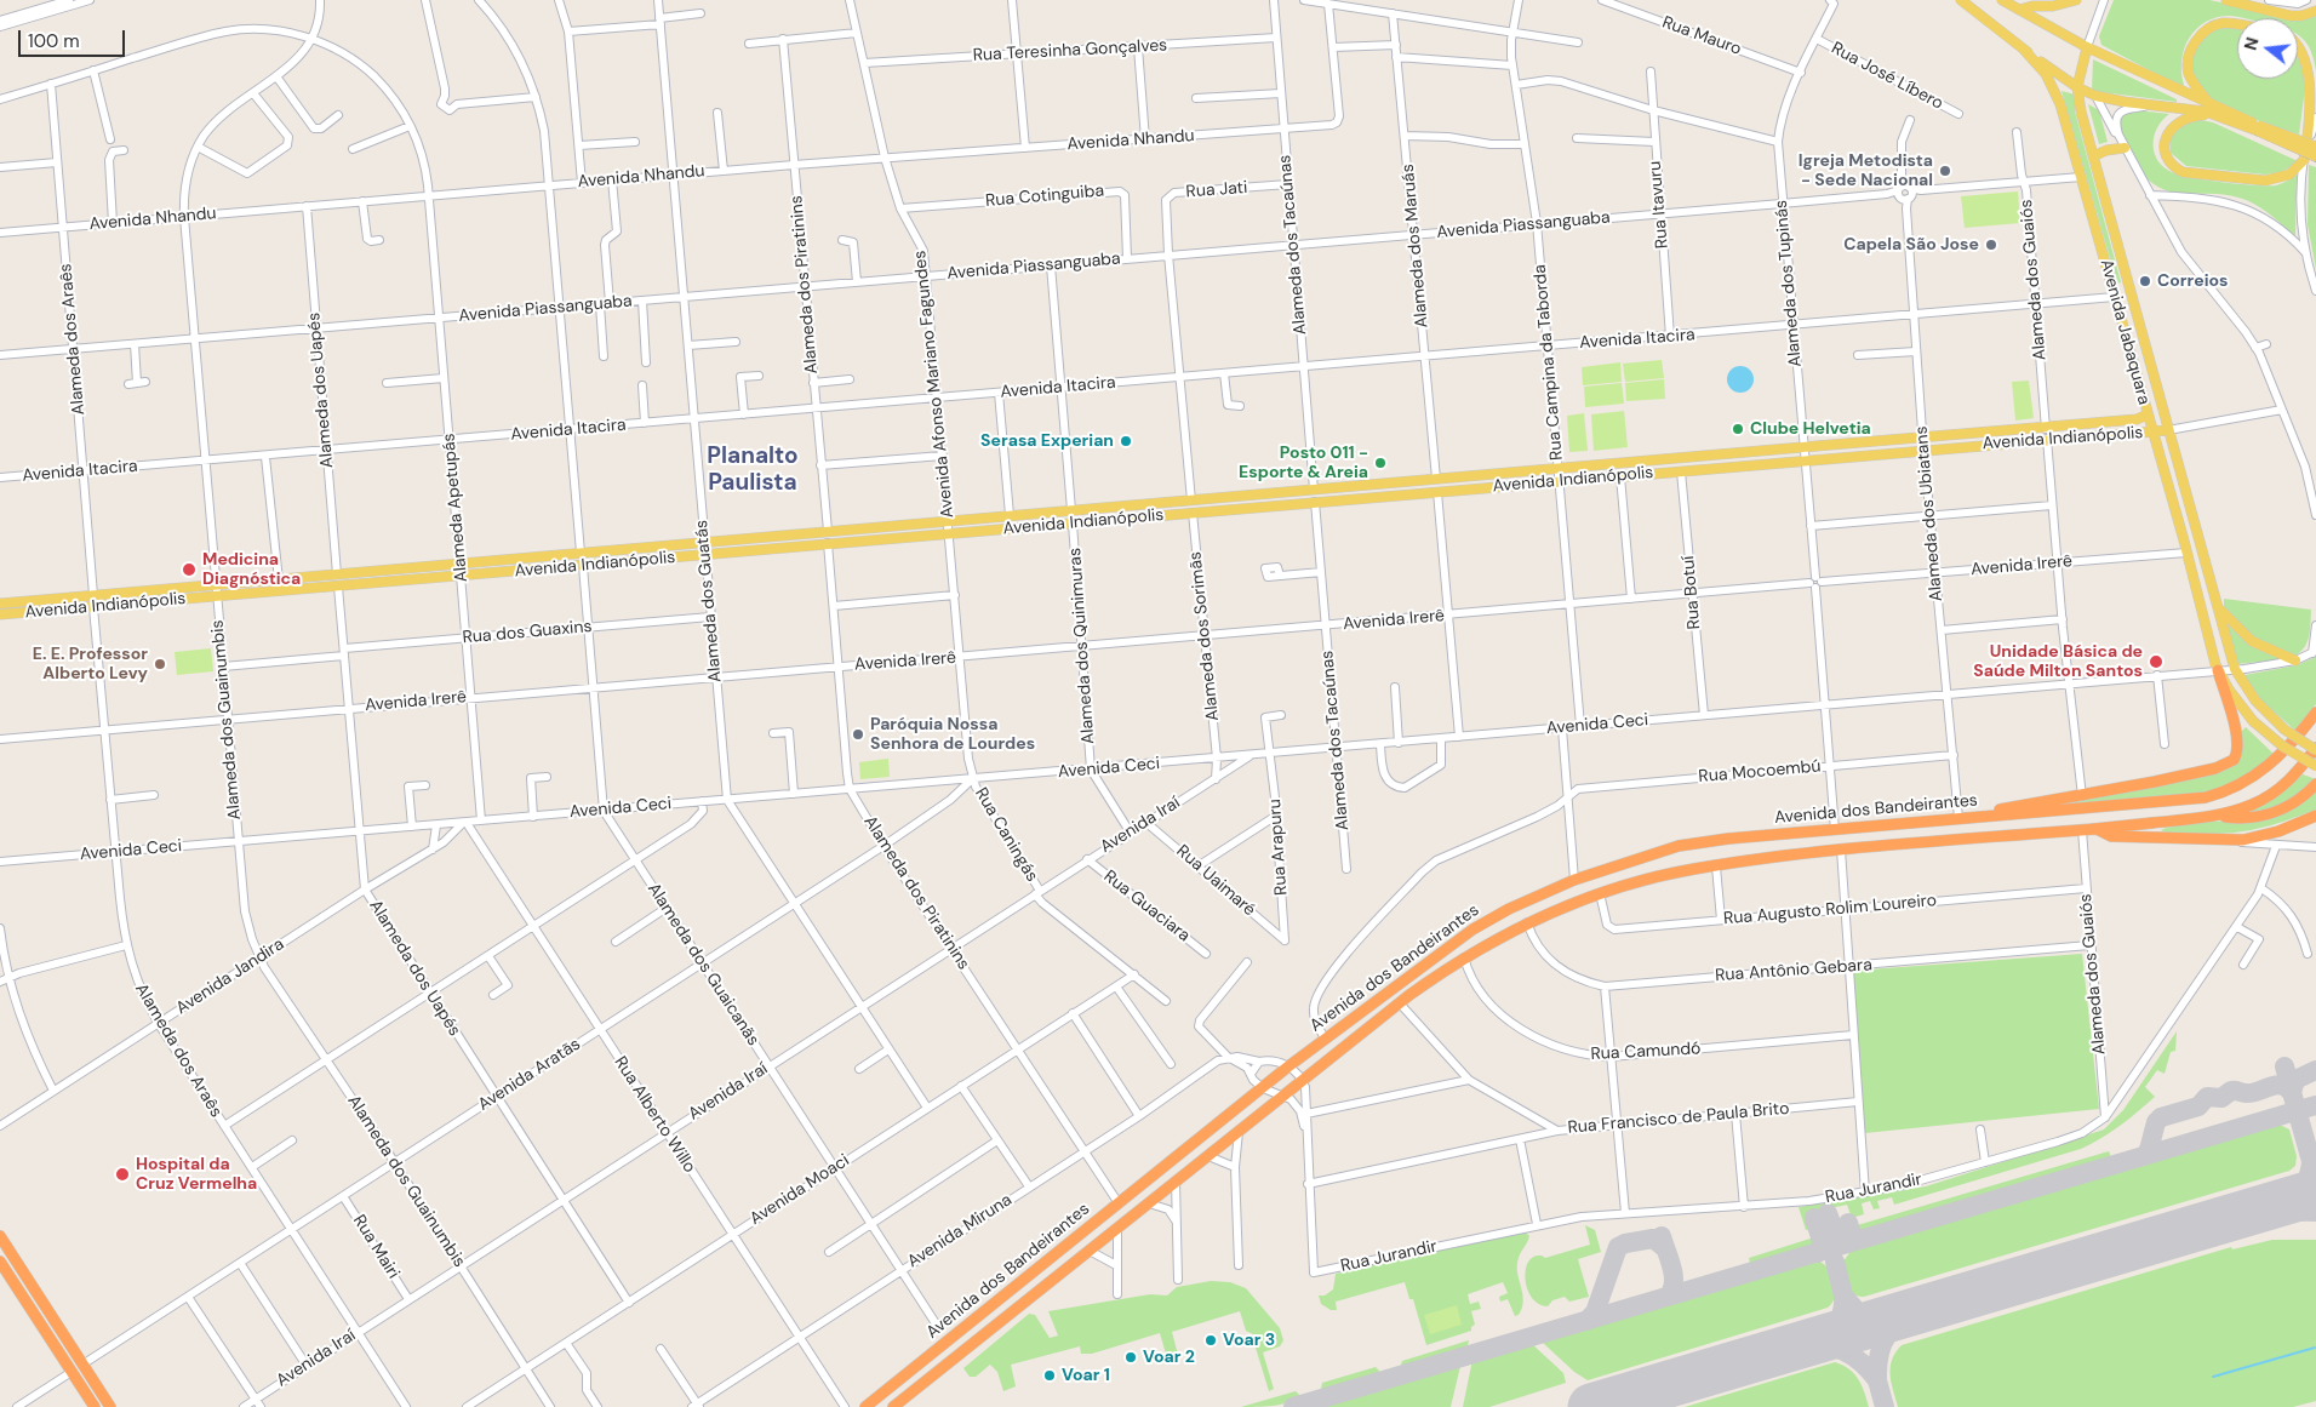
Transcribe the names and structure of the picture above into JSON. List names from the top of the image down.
{
  "streets": {
    "highway": ["Avenida dos Bandeirantes"],
    "main road": ["Avenida Jabaquara", "Avenida Indianópolis"],
    "street": [
      "Rua Mauro",
      "Rua Teresinha Gonçalves",
      "Rua José Líbero",
      "Avenida Nhandu",
      "Rua Jati",
      "Rua Cotinguiba",
      "Rua Itavuru",
      "Avenida Piassanguaba",
      "Alameda dos Tacaúnas",
      "Alameda dos Maruás",
      "Alameda dos Guaiós",
      "Alameda dos Tupinás",
      "Alameda dos Piratinins",
      "Alameda dos Araês",
      "Avenida Itacira",
      "Rua Campina da Taborda",
      "Avenida Afonso Mariano Fagundes",
      "Alameda dos Uapés",
      "Alameda Apetupás",
      "Alameda dos Ubiatans",
      "Avenida Irerê",
      "Rua Botuí",
      "Alameda dos Guatás",
      "Rua dos Guaxins",
      "Alameda dos Sorimãs",
      "Alameda dos Quinimuras",
      "Alameda dos Guainumbis",
      "Avenida Ceci",
      "Rua Mocoembú",
      "Avenida Iraí",
      "Rua Caningás",
      "Rua Arapuru",
      "Rua Uaimaré",
      "Rua Guaciara",
      "Rua Augusto Rolim Loureiro",
      "Alameda dos Guaicanãs",
      "Rua Antônio Gebara",
      "Avenida Jandira",
      "Rua Camundó",
      "Avenida Aratãs",
      "Rua Alberto Willo",
      "Rua Francisco de Paula Brito",
      "Rua Jurandir",
      "Avenida Moaci",
      "Avenida Miruna",
      "Rua Mairi"
    ]
  },
  "crossings": [
    ["Rua Mauro", "Alameda dos Tupinás"],
    ["Rua Teresinha Gonçalves", "Alameda dos Tacaúnas"],
    ["Rua Teresinha Gonçalves", "Avenida Afonso Mariano Fagundes"],
    ["Rua José Líbero", "Alameda dos Tupinás"],
    ["Avenida Nhandu", "Alameda dos Tacaúnas"],
    ["Avenida Nhandu", "Alameda dos Piratinins"],
    ["Avenida Nhandu", "Alameda dos Araês"],
    ["Avenida Nhandu", "Avenida Afonso Mariano Fagundes"],
    ["Avenida Nhandu", "Alameda dos Uapés"],
    ["Avenida Nhandu", "Alameda Apetupás"],
    ["Avenida Nhandu", "Alameda dos Guatás"],
    ["Avenida Nhandu", "Alameda dos Guainumbis"],
    ["Rua Jati", "Avenida Piassanguaba"],
    ["Rua Jati", "Alameda dos Tacaúnas"],
    ["Rua Cotinguiba", "Avenida Piassanguaba"],
    ["Rua Cotinguiba", "Avenida Afonso Mariano Fagundes"],
    ["Rua Itavuru", "Avenida Piassanguaba"],
    ["Rua Itavuru", "Avenida Itacira"],
    ["Avenida Piassanguaba", "Alameda dos Tacaúnas"],
    ["Avenida Piassanguaba", "Alameda dos Maruás"],
    ["Avenida Piassanguaba", "Alameda dos Tupinás"],
    ["Avenida Piassanguaba", "Alameda dos Piratinins"],
    ["Avenida Piassanguaba", "Alameda dos Araês"],
    ["Avenida Piassanguaba", "Rua Campina da Taborda"],
    ["Avenida Piassanguaba", "Avenida Afonso Mariano Fagundes"],
    ["Avenida Piassanguaba", "Alameda dos Uapés"],
    ["Avenida Piassanguaba", "Alameda Apetupás"],
    ["Avenida Piassanguaba", "Alameda dos Ubiatans"],
    ["Avenida Piassanguaba", "Alameda dos Guatás"],
    ["Avenida Piassanguaba", "Alameda dos Guainumbis"],
    ["Alameda dos Tacaúnas", "Avenida Itacira"],
    ["Alameda dos Tacaúnas", "Avenida Indianópolis"],
    ["Alameda dos Tacaúnas", "Avenida Irerê"],
    ["Alameda dos Tacaúnas", "Avenida Ceci"],
    ["Alameda dos Maruás", "Avenida Itacira"],
    ["Alameda dos Maruás", "Avenida Indianópolis"],
    ["Alameda dos Guaiós", "Avenida Itacira"],
    ["Alameda dos Guaiós", "Avenida Indianópolis"],
    ["Alameda dos Guaiós", "Avenida dos Bandeirantes"],
    ["Alameda dos Guaiós", "Rua Augusto Rolim Loureiro"],
    ["Alameda dos Guaiós", "Rua Antônio Gebara"],
    ["Alameda dos Guaiós", "Rua Jurandir"],
    ["Alameda dos Tupinás", "Avenida Itacira"],
    ["Alameda dos Tupinás", "Avenida Indianópolis"],
    ["Alameda dos Tupinás", "Avenida Irerê"],
    ["Alameda dos Tupinás", "Avenida Ceci"],
    ["Alameda dos Tupinás", "Rua Mocoembú"],
    ["Alameda dos Tupinás", "Avenida dos Bandeirantes"],
    ["Alameda dos Piratinins", "Avenida Itacira"],
    ["Alameda dos Piratinins", "Avenida Indianópolis"],
    ["Alameda dos Piratinins", "Avenida Irerê"],
    ["Alameda dos Piratinins", "Avenida Ceci"],
    ["Alameda dos Piratinins", "Avenida dos Bandeirantes"],
    ["Alameda dos Piratinins", "Avenida Iraí"],
    ["Alameda dos Piratinins", "Avenida Aratãs"],
    ["Alameda dos Piratinins", "Avenida Moaci"],
    ["Alameda dos Piratinins", "Avenida Miruna"],
    ["Avenida Jabaquara", "Avenida Itacira"],
    ["Avenida Jabaquara", "Avenida Indianópolis"],
    ["Avenida Jabaquara", "Avenida Irerê"],
    ["Avenida Jabaquara", "Avenida Ceci"],
    ["Avenida Jabaquara", "Avenida dos Bandeirantes"],
    ["Alameda dos Araês", "Avenida Itacira"],
    ["Alameda dos Araês", "Avenida Indianópolis"],
    ["Alameda dos Araês", "Alameda Apetupás"],
    ["Alameda dos Araês", "Avenida Irerê"],
    ["Alameda dos Araês", "Avenida Ceci"],
    ["Alameda dos Araês", "Avenida Iraí"],
    ["Alameda dos Araês", "Avenida Jandira"],
    ["Alameda dos Araês", "Avenida Aratãs"],
    ["Avenida Itacira", "Rua Campina da Taborda"],
    ["Avenida Itacira", "Avenida Afonso Mariano Fagundes"],
    ["Avenida Itacira", "Alameda dos Uapés"],
    ["Avenida Itacira", "Alameda Apetupás"],
    ["Avenida Itacira", "Alameda dos Ubiatans"],
    ["Avenida Itacira", "Alameda dos Guatás"],
    ["Avenida Itacira", "Alameda dos Guainumbis"],
    ["Rua Campina da Taborda", "Avenida Indianópolis"],
    ["Rua Campina da Taborda", "Avenida Irerê"],
    ["Rua Campina da Taborda", "Avenida Ceci"],
    ["Avenida Afonso Mariano Fagundes", "Avenida Indianópolis"],
    ["Avenida Afonso Mariano Fagundes", "Avenida Irerê"],
    ["Avenida Afonso Mariano Fagundes", "Avenida Ceci"],
    ["Avenida Afonso Mariano Fagundes", "Rua Caningás"],
    ["Avenida Afonso Mariano Fagundes", "Avenida Aratãs"],
    ["Alameda dos Uapés", "Avenida Indianópolis"],
    ["Alameda dos Uapés", "Avenida Irerê"],
    ["Alameda dos Uapés", "Rua dos Guaxins"],
    ["Alameda dos Uapés", "Avenida Ceci"],
    ["Alameda dos Uapés", "Avenida Iraí"],
    ["Alameda dos Uapés", "Avenida Jandira"],
    ["Alameda dos Uapés", "Avenida Aratãs"],
    ["Alameda dos Uapés", "Avenida Moaci"],
    ["Avenida Indianópolis", "Alameda Apetupás"],
    ["Avenida Indianópolis", "Alameda dos Ubiatans"],
    ["Avenida Indianópolis", "Rua Botuí"],
    ["Avenida Indianópolis", "Alameda dos Guatás"],
    ["Avenida Indianópolis", "Alameda dos Sorimãs"],
    ["Avenida Indianópolis", "Alameda dos Quinimuras"],
    ["Avenida Indianópolis", "Alameda dos Guainumbis"],
    ["Avenida Indianópolis", "Alameda dos Guaicanãs"],
    ["Alameda Apetupás", "Avenida Irerê"],
    ["Alameda Apetupás", "Rua dos Guaxins"],
    ["Alameda Apetupás", "Alameda dos Guainumbis"],
    ["Alameda Apetupás", "Avenida Ceci"],
    ["Alameda dos Ubiatans", "Avenida Irerê"],
    ["Alameda dos Ubiatans", "Avenida Ceci"],
    ["Alameda dos Ubiatans", "Rua Mocoembú"],
    ["Alameda dos Ubiatans", "Avenida dos Bandeirantes"],
    ["Avenida Irerê", "Rua Botuí"],
    ["Avenida Irerê", "Alameda dos Guatás"],
    ["Avenida Irerê", "Alameda dos Sorimãs"],
    ["Avenida Irerê", "Alameda dos Quinimuras"],
    ["Avenida Irerê", "Alameda dos Guainumbis"],
    ["Avenida Irerê", "Alameda dos Guaicanãs"],
    ["Rua Botuí", "Avenida Ceci"],
    ["Alameda dos Guatás", "Rua dos Guaxins"],
    ["Alameda dos Guatás", "Avenida Ceci"],
    ["Alameda dos Guatás", "Avenida Iraí"],
    ["Alameda dos Guatás", "Avenida Aratãs"],
    ["Alameda dos Guatás", "Avenida Moaci"],
    ["Rua dos Guaxins", "Alameda dos Guainumbis"],
    ["Rua dos Guaxins", "Alameda dos Guaicanãs"],
    ["Alameda dos Sorimãs", "Avenida Ceci"],
    ["Alameda dos Quinimuras", "Avenida Ceci"],
    ["Alameda dos Quinimuras", "Avenida Iraí"],
    ["Alameda dos Guainumbis", "Avenida Ceci"],
    ["Alameda dos Guainumbis", "Avenida Iraí"],
    ["Alameda dos Guainumbis", "Avenida Jandira"],
    ["Alameda dos Guainumbis", "Avenida Aratãs"],
    ["Alameda dos Guainumbis", "Avenida Moaci"],
    ["Avenida Ceci", "Avenida Iraí"],
    ["Avenida Ceci", "Rua Caningás"],
    ["Avenida Ceci", "Rua Arapuru"],
    ["Avenida Ceci", "Alameda dos Guaicanãs"],
    ["Avenida Ceci", "Avenida Jandira"],
    ["Avenida Ceci", "Avenida Aratãs"],
    ["Avenida Ceci", "Rua Alberto Willo"],
    ["Rua Mocoembú", "Avenida dos Bandeirantes"],
    ["Avenida dos Bandeirantes", "Rua Augusto Rolim Loureiro"],
    ["Avenida dos Bandeirantes", "Rua Antônio Gebara"],
    ["Avenida dos Bandeirantes", "Rua Camundó"],
    ["Avenida dos Bandeirantes", "Rua Francisco de Paula Brito"],
    ["Avenida Iraí", "Rua Caningás"],
    ["Avenida Iraí", "Rua Uaimaré"],
    ["Avenida Iraí", "Rua Guaciara"],
    ["Avenida Iraí", "Alameda dos Guaicanãs"],
    ["Avenida Iraí", "Rua Alberto Willo"],
    ["Avenida Iraí", "Rua Mairi"],
    ["Rua Caningás", "Avenida Aratãs"],
    ["Rua Caningás", "Avenida Moaci"],
    ["Rua Arapuru", "Rua Uaimaré"],
    ["Alameda dos Guaicanãs", "Avenida Aratãs"],
    ["Alameda dos Guaicanãs", "Avenida Moaci"],
    ["Alameda dos Guaicanãs", "Avenida Miruna"],
    ["Avenida Jandira", "Rua Alberto Willo"],
    ["Avenida Aratãs", "Rua Alberto Willo"],
    ["Avenida Aratãs", "Rua Mairi"],
    ["Rua Alberto Willo", "Avenida Moaci"],
    ["Rua Alberto Willo", "Avenida Miruna"]
  ],
  "districts": ["Planalto Paulista"],
  "places": [
    "Igreja Metodista - Sede Nacional",
    "Capela São Jose",
    "Correios",
    "Clube Helvetia",
    "Serasa Experian",
    "Posto 011 - Esporte & Areia",
    "Medicina Diagnóstica",
    "Unidade Básica de Saúde Milton Santos",
    "E. E. Professor Alberto Levy",
    "Paróquia Nossa Senhora de Lourdes",
    "Hospital da Cruz Vermelha",
    "Voar 3",
    "Voar 2",
    "Voar 1"
  ],
  "scale_bar": "100 m",
  "north": "left"
}
